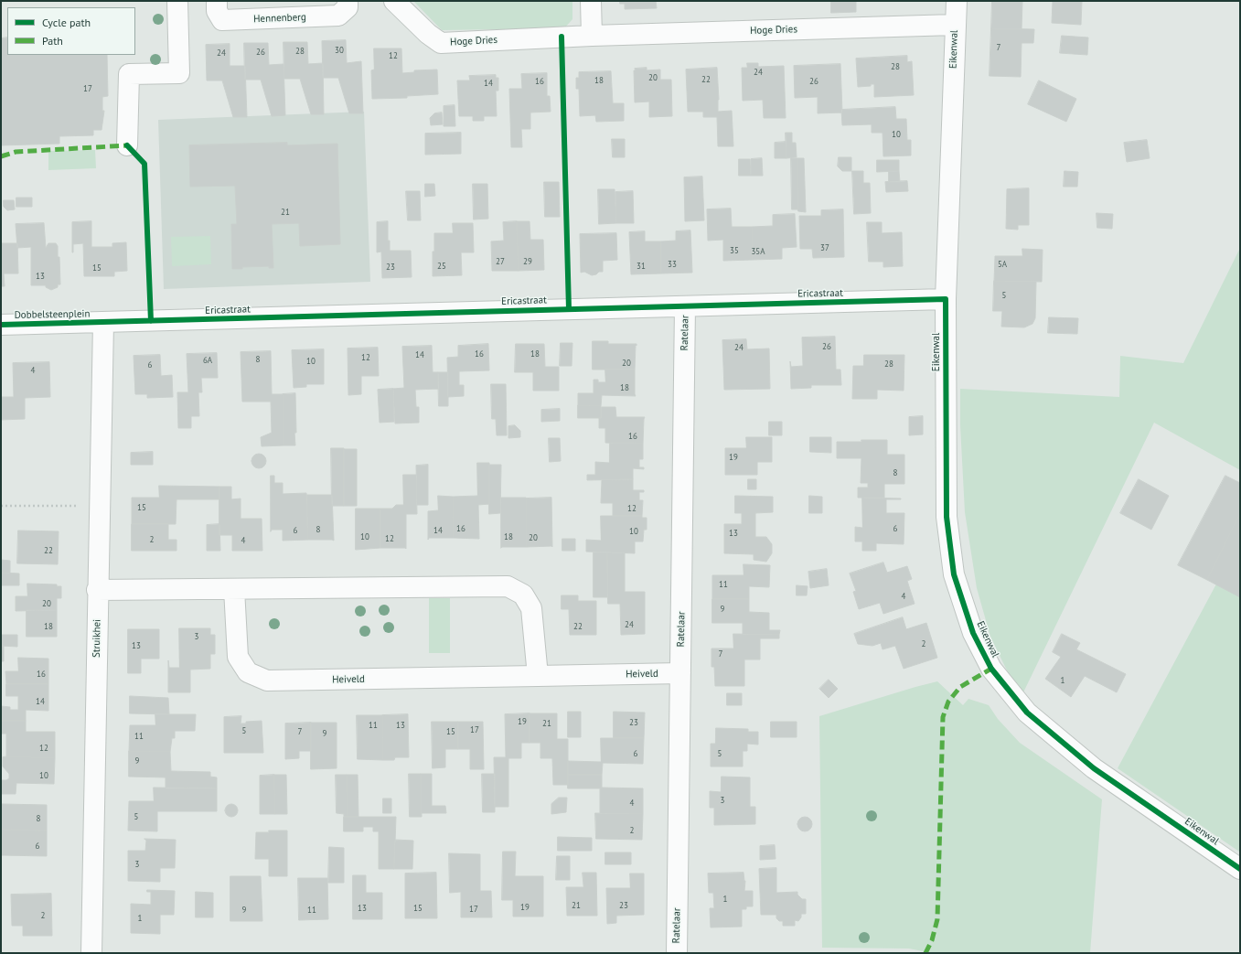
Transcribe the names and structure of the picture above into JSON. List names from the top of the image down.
{
  "streets": {
    "street": [
      "Hennenberg",
      "Hoge Dries",
      "Eikenwal",
      "Ericastraat",
      "Dobbelsteenplein",
      "Ratelaar",
      "Struikhei",
      "Heiveld"
    ]
  },
  "crossings": [
    ["Hoge Dries", "Eikenwal"],
    ["Eikenwal", "Ericastraat"],
    ["Ericastraat", "Dobbelsteenplein"],
    ["Ericastraat", "Ratelaar"],
    ["Ericastraat", "Struikhei"],
    ["Dobbelsteenplein", "Struikhei"],
    ["Ratelaar", "Heiveld"]
  ],
  "house_numbers": [
    "7",
    "30",
    "28",
    "26",
    "24",
    "12",
    "28",
    "24",
    "20",
    "22",
    "18",
    "16",
    "26",
    "14",
    "17",
    "10",
    "21",
    "37",
    "35",
    "35A",
    "27",
    "29",
    "33",
    "5A",
    "25",
    "31",
    "23",
    "15",
    "13",
    "5",
    "26",
    "24",
    "16",
    "18",
    "14",
    "12",
    "8",
    "6A",
    "10",
    "20",
    "28",
    "6",
    "4",
    "18",
    "16",
    "19",
    "8",
    "15",
    "12",
    "16",
    "6",
    "8",
    "6",
    "14",
    "10",
    "13",
    "10",
    "18",
    "20",
    "12",
    "2",
    "4",
    "22",
    "11",
    "4",
    "20",
    "9",
    "24",
    "18",
    "22",
    "3",
    "2",
    "13",
    "7",
    "16",
    "1",
    "14",
    "19",
    "23",
    "21",
    "11",
    "13",
    "17",
    "5",
    "7",
    "15",
    "9",
    "11",
    "12",
    "6",
    "5",
    "9",
    "10",
    "3",
    "4",
    "5",
    "8",
    "2",
    "6",
    "3",
    "1",
    "21",
    "23",
    "19",
    "13",
    "15",
    "17",
    "9",
    "11",
    "2",
    "1"
  ],
  "legend": ["Cycle path", "Path"]
}
